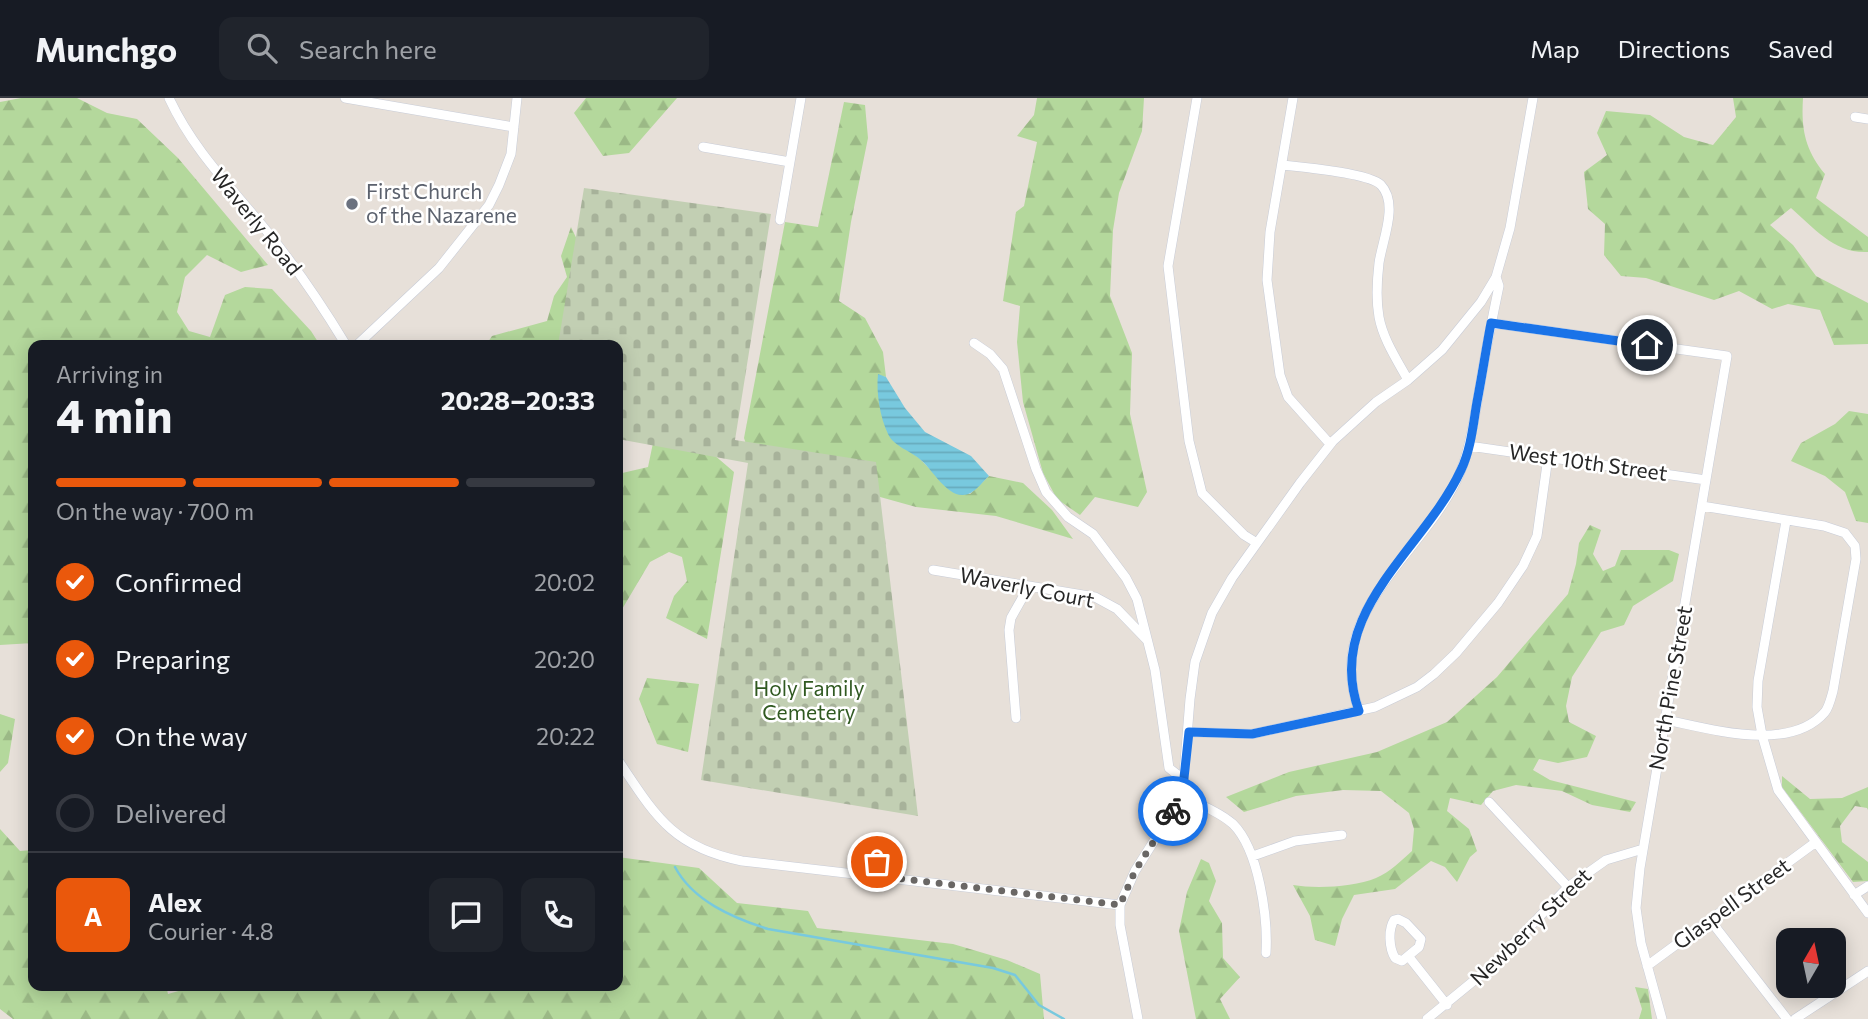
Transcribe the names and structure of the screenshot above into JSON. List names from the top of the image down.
{
  "streets": {
    "street": [
      "Waverly Road",
      "West 10th Street",
      "Waverly Court",
      "North Pine Street",
      "Glaspell Street",
      "Newberry Street"
    ]
  },
  "crossings": [
    ["West 10th Street", "North Pine Street"],
    ["North Pine Street", "Glaspell Street"],
    ["North Pine Street", "Newberry Street"]
  ],
  "parks": ["Holy Family Cemetery"],
  "places": ["First Church of the Nazarene"],
  "north": "top",
  "page": {
    "header": "Munchgo",
    "search": "Search here",
    "nav": ["Map", "Directions", "Saved"],
    "heading": ["4 min", "Arriving in", "20:28–20:33"],
    "panel": ["Alex", "Courier · 4.8"],
    "bar": "On the way · 700 m",
    "list": [
      ["Confirmed", "20:02"],
      ["Preparing", "20:20"],
      ["On the way", "20:22"],
      "Delivered"
    ],
    "round": "A"
  }
}
